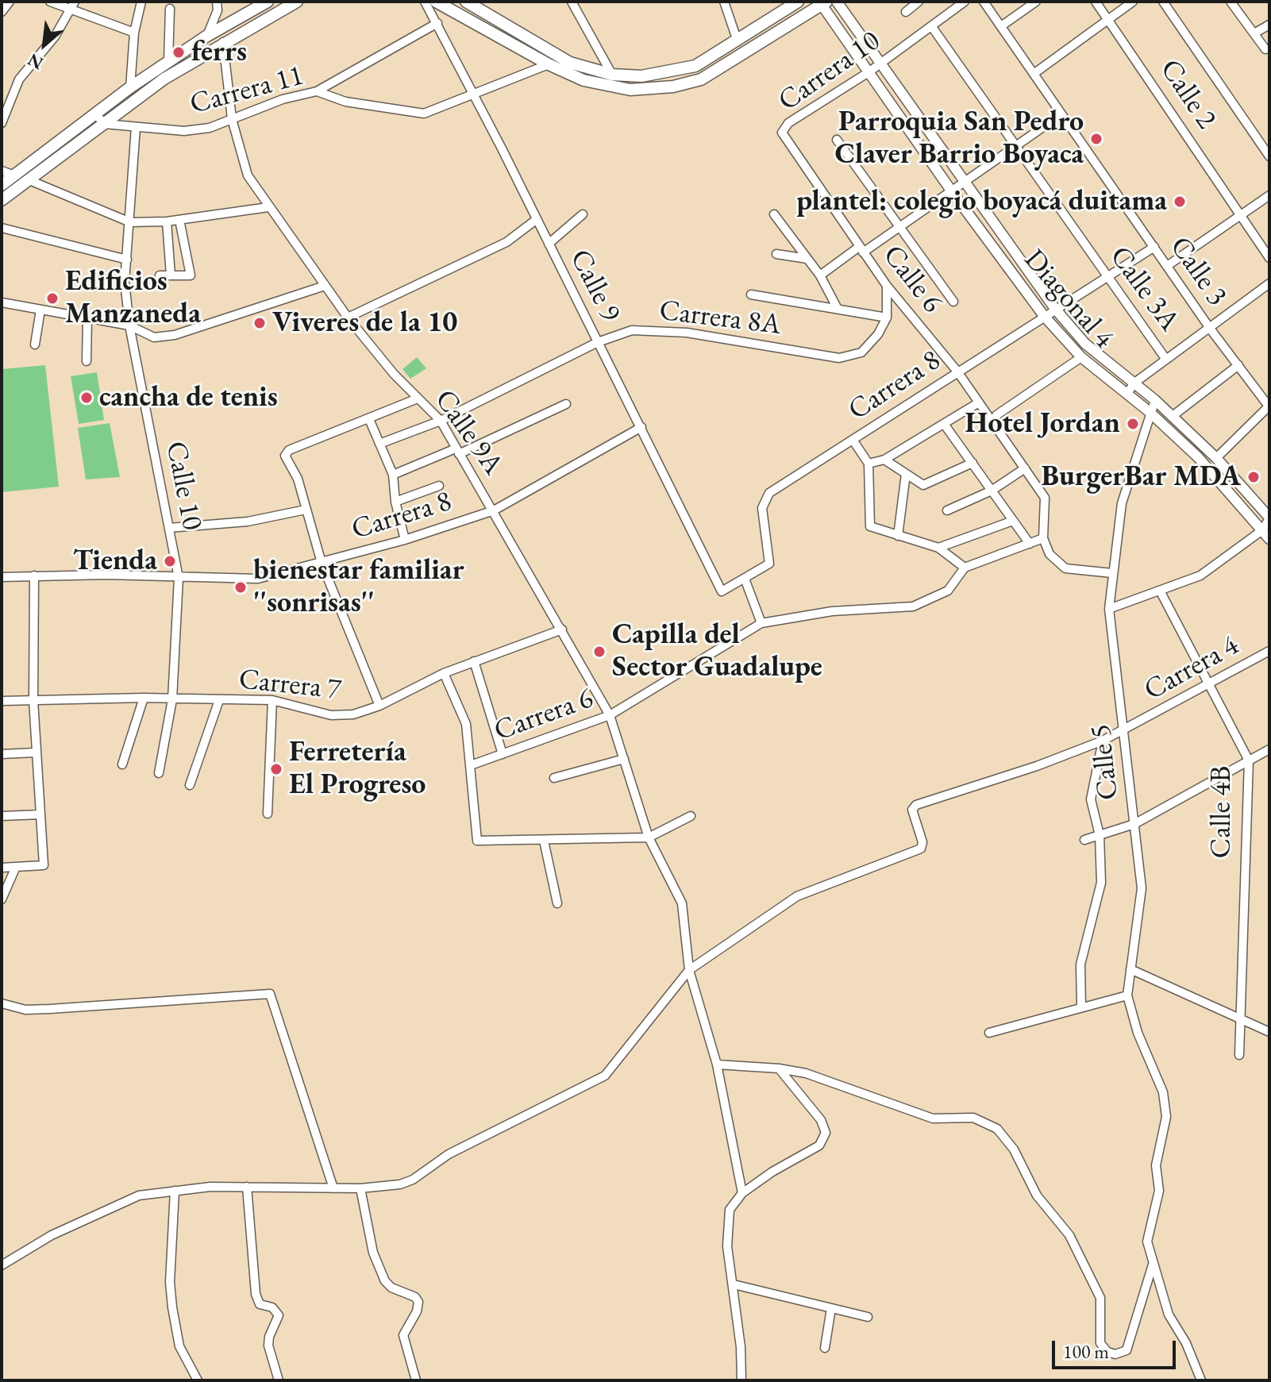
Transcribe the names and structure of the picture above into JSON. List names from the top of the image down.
{
  "streets": {
    "street": [
      "Carrera 10",
      "Carrera 11",
      "Calle 2",
      "Calle 3",
      "Calle 6",
      "Calle 9",
      "Calle 3A",
      "Diagonal 4",
      "Carrera 8A",
      "Carrera 8",
      "Calle 9A",
      "Calle 10",
      "Carrera 4",
      "Carrera 7",
      "Carrera 6",
      "Calle 5",
      "Calle 4B"
    ]
  },
  "crossings": [
    ["Carrera 10", "Calle 6"],
    ["Carrera 10", "Calle 3A"],
    ["Carrera 10", "Diagonal 4"],
    ["Carrera 11", "Calle 9"],
    ["Carrera 11", "Calle 9A"],
    ["Carrera 11", "Calle 10"],
    ["Calle 3", "Carrera 8"],
    ["Calle 6", "Carrera 8"],
    ["Calle 6", "Calle 5"],
    ["Calle 9", "Carrera 8A"],
    ["Calle 9", "Carrera 8"],
    ["Calle 3A", "Carrera 8"],
    ["Diagonal 4", "Carrera 8"],
    ["Diagonal 4", "Calle 5"],
    ["Carrera 8A", "Calle 9A"],
    ["Carrera 8", "Calle 9A"],
    ["Carrera 8", "Calle 10"],
    ["Calle 9A", "Carrera 4"],
    ["Calle 9A", "Carrera 7"],
    ["Calle 9A", "Carrera 6"],
    ["Calle 10", "Carrera 7"],
    ["Carrera 4", "Calle 5"],
    ["Carrera 4", "Calle 4B"]
  ],
  "places": [
    "ferrs",
    "Parroquia San Pedro Claver Barrio Boyaca",
    "plantel: colegio boyacá duitama",
    "Edificios Manzaneda",
    "Viveres de la 10",
    "cancha de tenis",
    "Hotel Jordan",
    "BurgerBar MDA",
    "Tienda",
    "bienestar familiar ''sonrisas''",
    "Capilla del Sector Guadalupe",
    "Ferretería El Progreso"
  ],
  "scale_bar": "100 m",
  "north": "bottom left"
}
